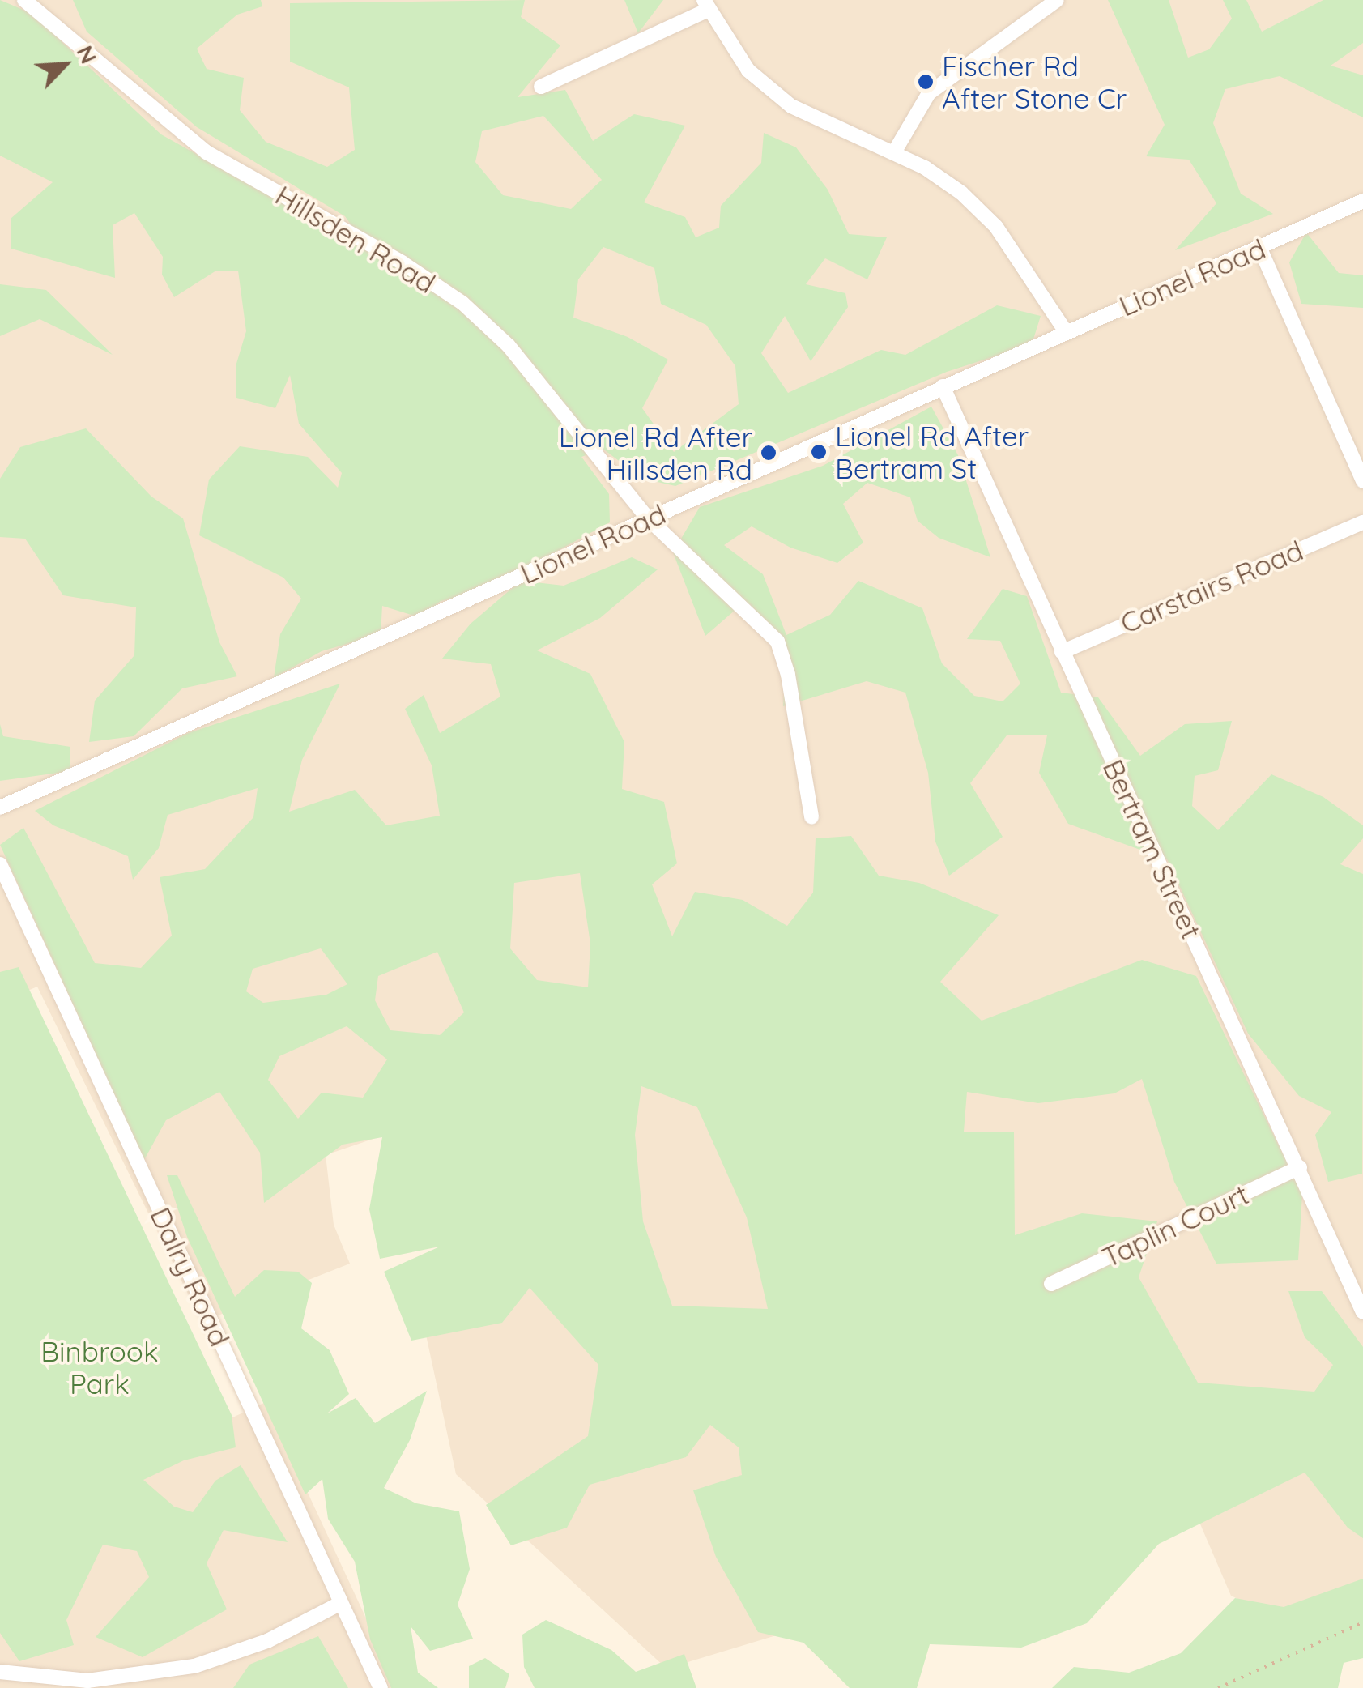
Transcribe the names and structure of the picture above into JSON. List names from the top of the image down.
{
  "streets": {
    "street": [
      "Hillsden Road",
      "Lionel Road",
      "Carstairs Road",
      "Bertram Street",
      "Taplin Court",
      "Dalry Road"
    ]
  },
  "crossings": [
    ["Hillsden Road", "Lionel Road"],
    ["Lionel Road", "Bertram Street"],
    ["Carstairs Road", "Bertram Street"],
    ["Bertram Street", "Taplin Court"]
  ],
  "parks": ["Binbrook Park"],
  "places": ["Fischer Rd After Stone Cr", "Lionel Rd After Bertram St", "Lionel Rd After Hillsden Rd"],
  "north": "top right"
}
